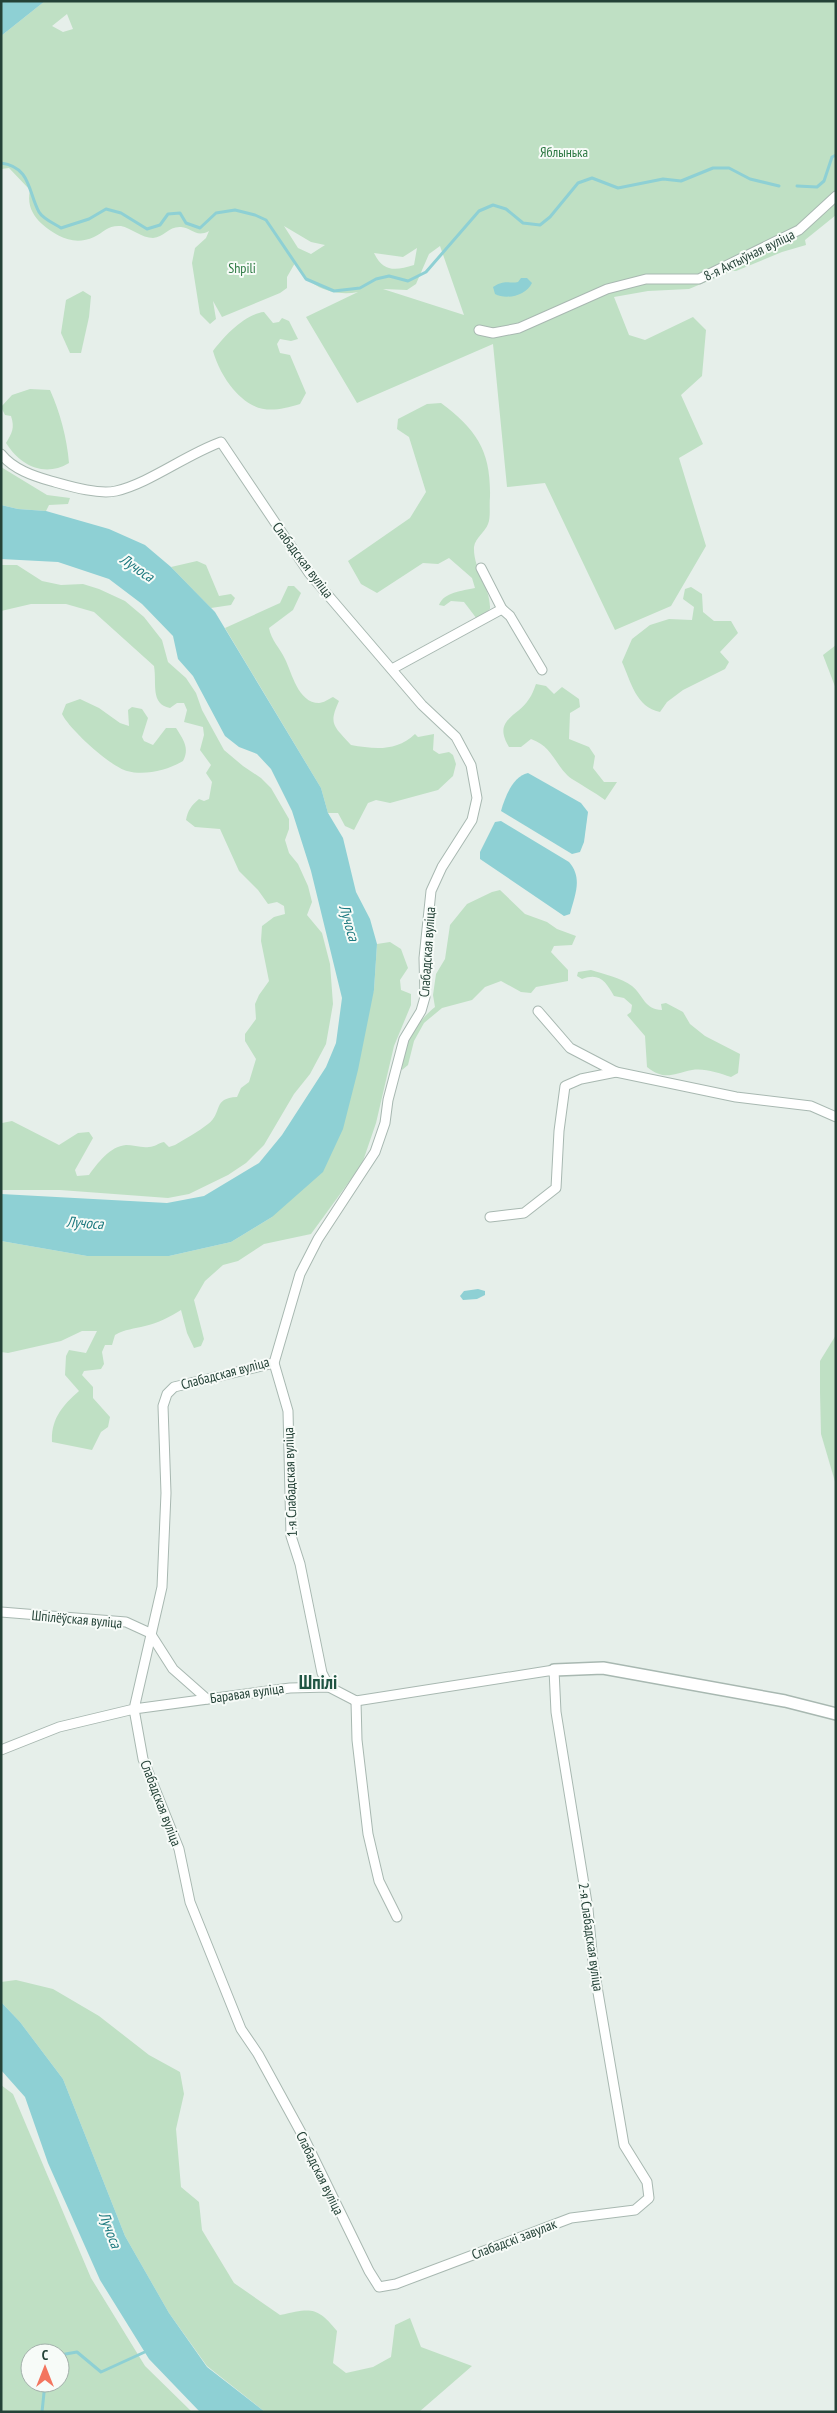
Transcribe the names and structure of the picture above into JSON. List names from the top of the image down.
{
  "streets": {
    "street": [
      "8-я Актыўная вуліца",
      "Слабадская вуліца",
      "1-я Слабадская вуліца",
      "Шпілёўская вуліца",
      "Баравая вуліца",
      "2-я Слабадская вуліца",
      "Слабадскі завулак"
    ]
  },
  "crossings": [
    ["Слабадская вуліца", "1-я Слабадская вуліца"],
    ["Слабадская вуліца", "Шпілёўская вуліца"],
    ["Слабадская вуліца", "Баравая вуліца"],
    ["Слабадская вуліца", "Слабадскі завулак"],
    ["1-я Слабадская вуліца", "Баравая вуліца"],
    ["2-я Слабадская вуліца", "Слабадскі завулак"]
  ],
  "districts": ["Шпілі"],
  "water": ["Лучоса"],
  "parks": ["Яблынька", "Shpili"],
  "north": "top"
}
